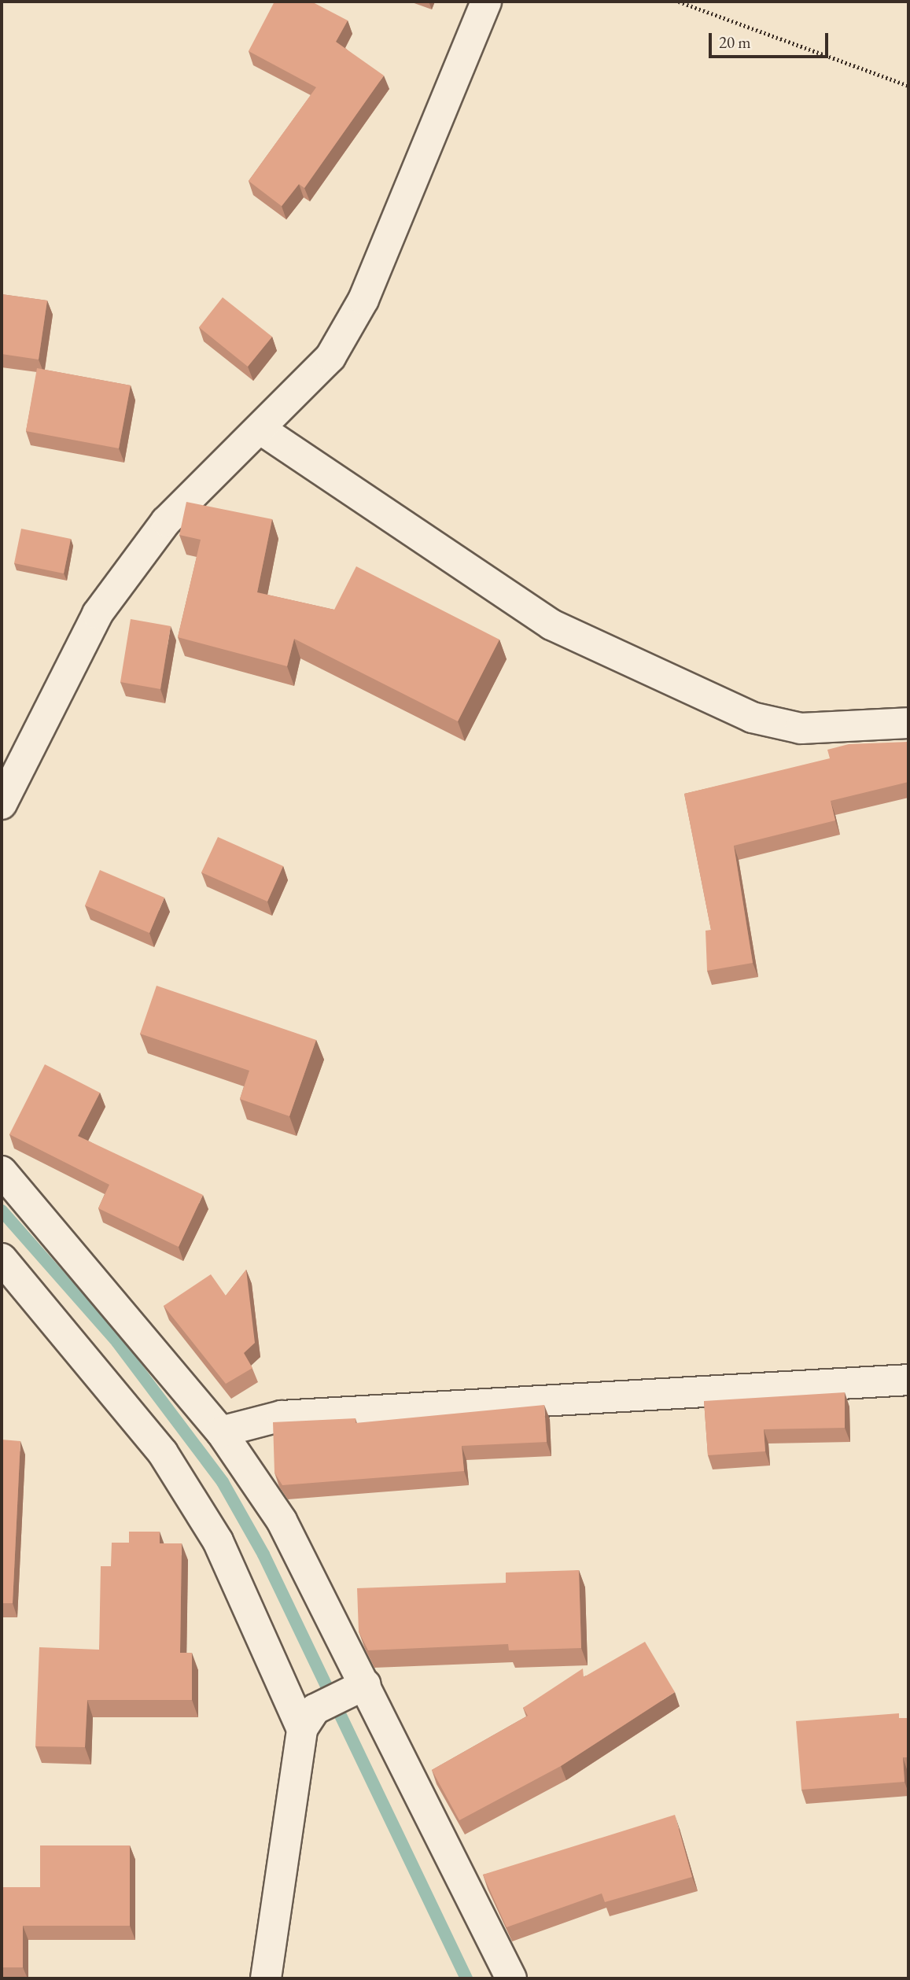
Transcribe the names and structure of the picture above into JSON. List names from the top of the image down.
{
  "scale_bar": "20 m"
}
